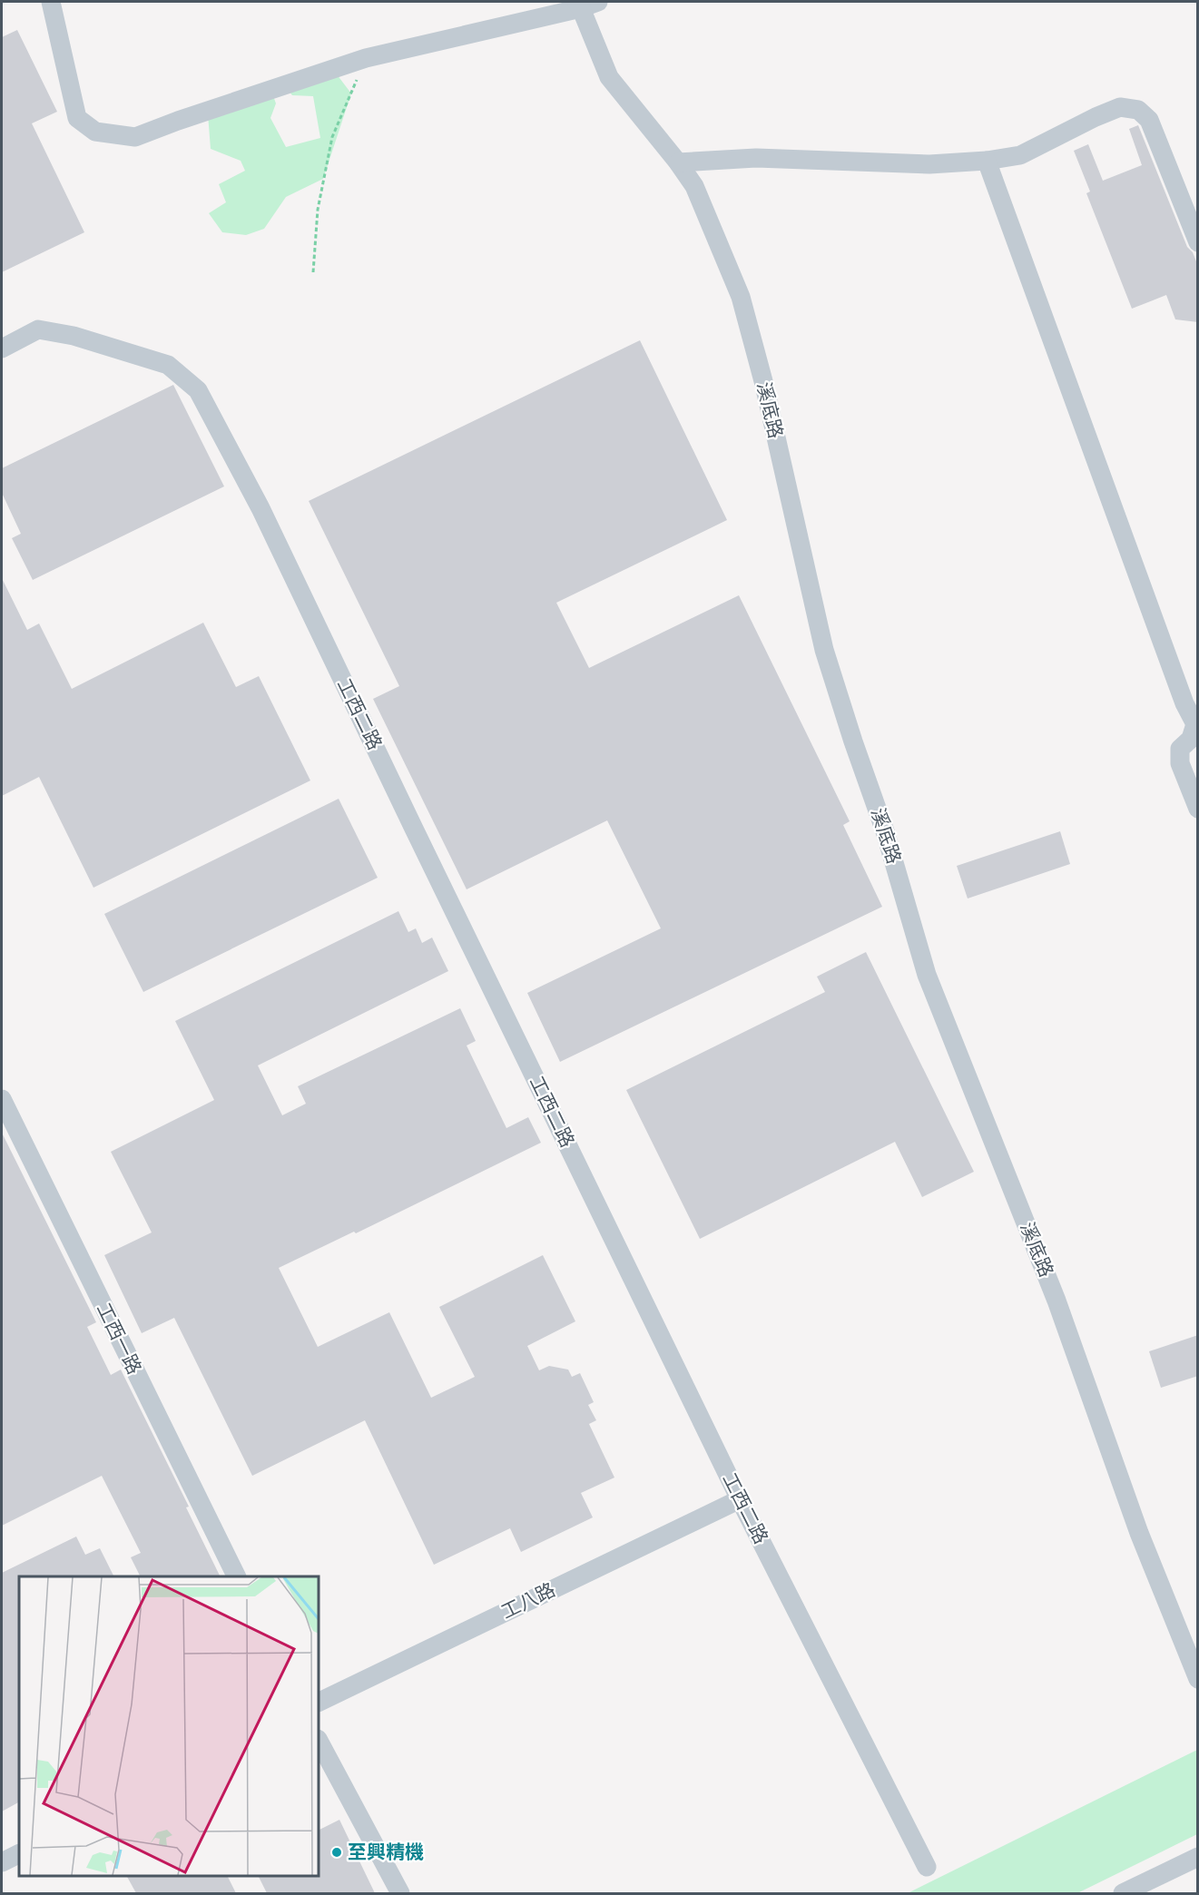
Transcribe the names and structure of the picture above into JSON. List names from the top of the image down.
{
  "streets": {
    "street": [
      "溪底路",
      "工西二路",
      "工西一路",
      "工八路"
    ]
  },
  "crossings": [
    ["工西二路", "工八路"]
  ],
  "places": ["至興精機"]
}
